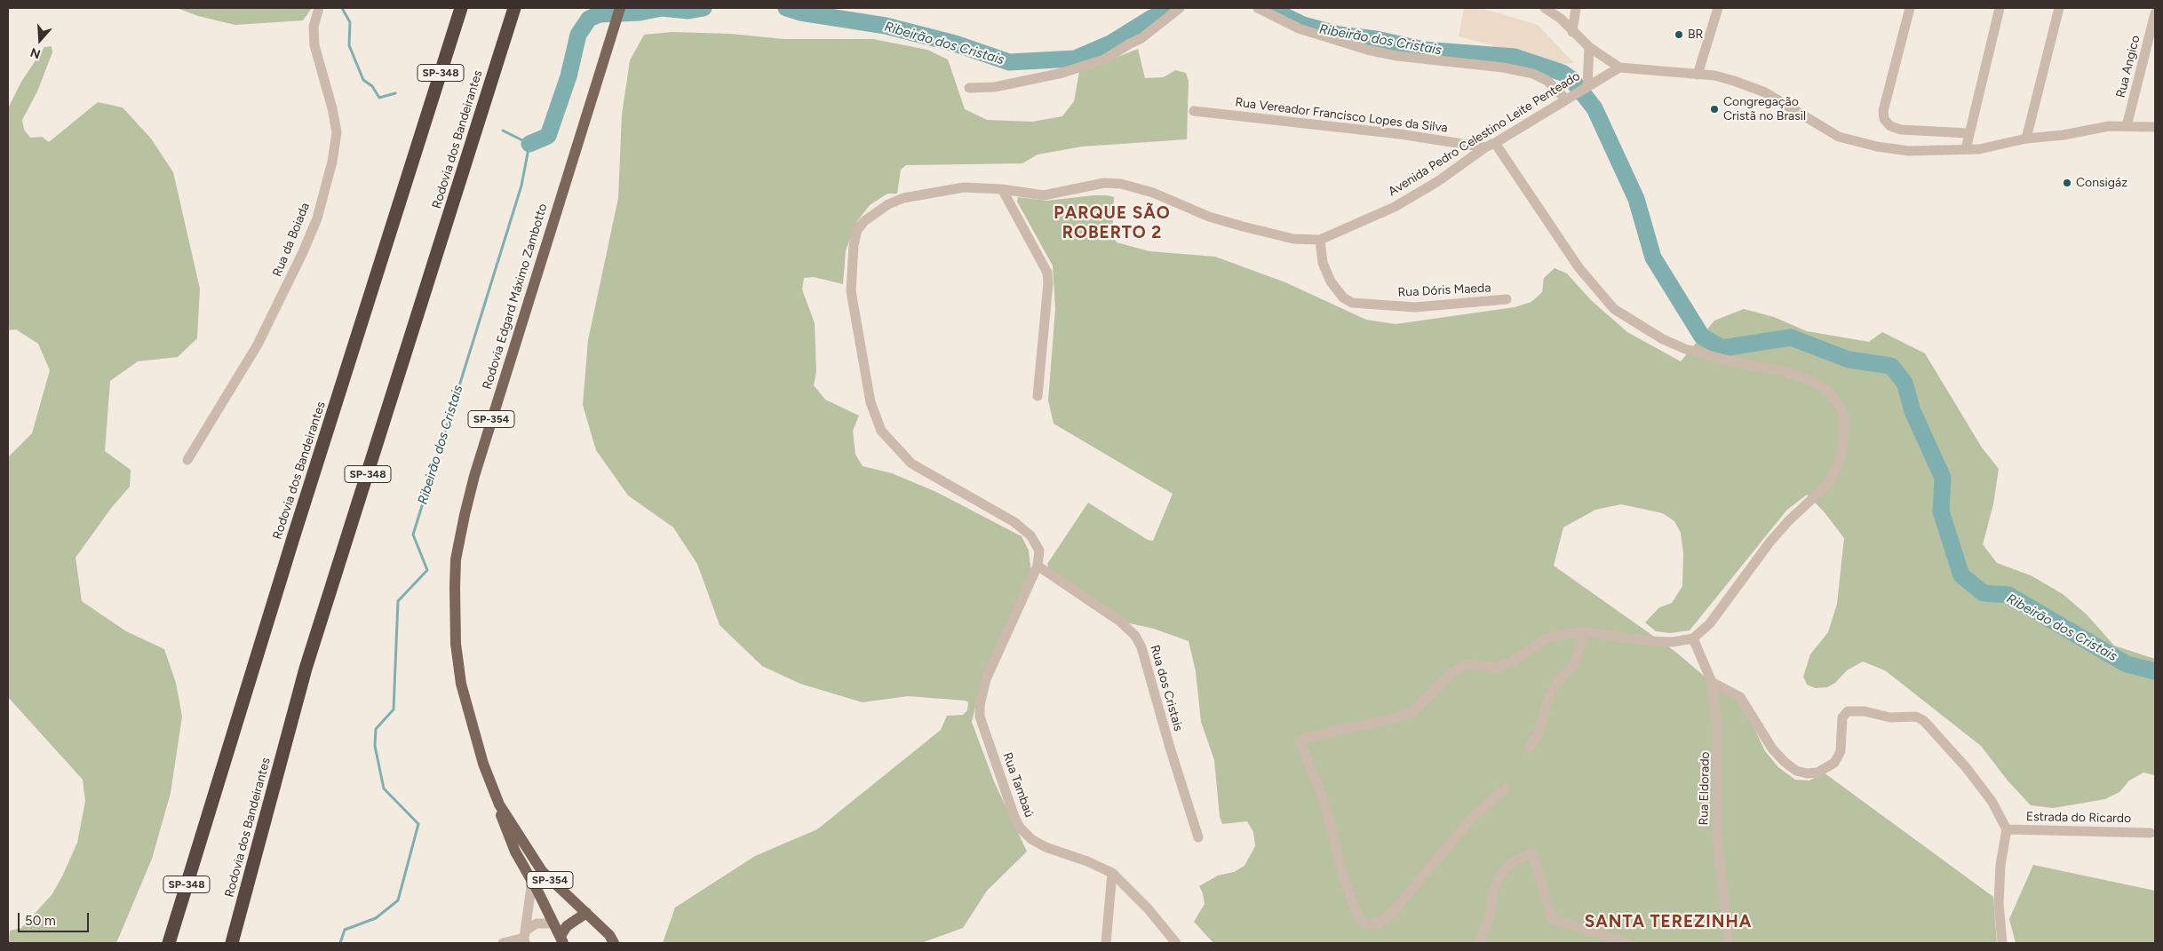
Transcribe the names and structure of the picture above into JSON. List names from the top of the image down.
{
  "streets": {
    "highway": ["SP-348", "Rodovia dos Bandeirantes"],
    "main road": ["Rodovia Edgard Máximo Zambotto", "SP-354"],
    "street": [
      "Rua Angico",
      "Rua Vereador Francisco Lopes da Silva",
      "Avenida Pedro Celestino Leite Penteado",
      "Rua da Boiada",
      "Rua Dóris Maeda",
      "Rua dos Cristais",
      "Rua Tambaú",
      "Rua Eldorado",
      "Estrada do Ricardo"
    ]
  },
  "crossings": [
    ["Rua Vereador Francisco Lopes da Silva", "Avenida Pedro Celestino Leite Penteado"],
    ["Avenida Pedro Celestino Leite Penteado", "Rua Dóris Maeda"],
    ["Avenida Pedro Celestino Leite Penteado", "Rua dos Cristais"],
    ["Avenida Pedro Celestino Leite Penteado", "Rua Tambaú"],
    ["Rua dos Cristais", "Rua Tambaú"]
  ],
  "districts": ["PARQUE SÃO ROBERTO 2", "SANTA TEREZINHA"],
  "water": ["Ribeirão dos Cristais"],
  "places": ["BR", "Congregação Cristã no Brasil", "Consigáz"],
  "scale_bar": "50 m",
  "north": "bottom"
}
